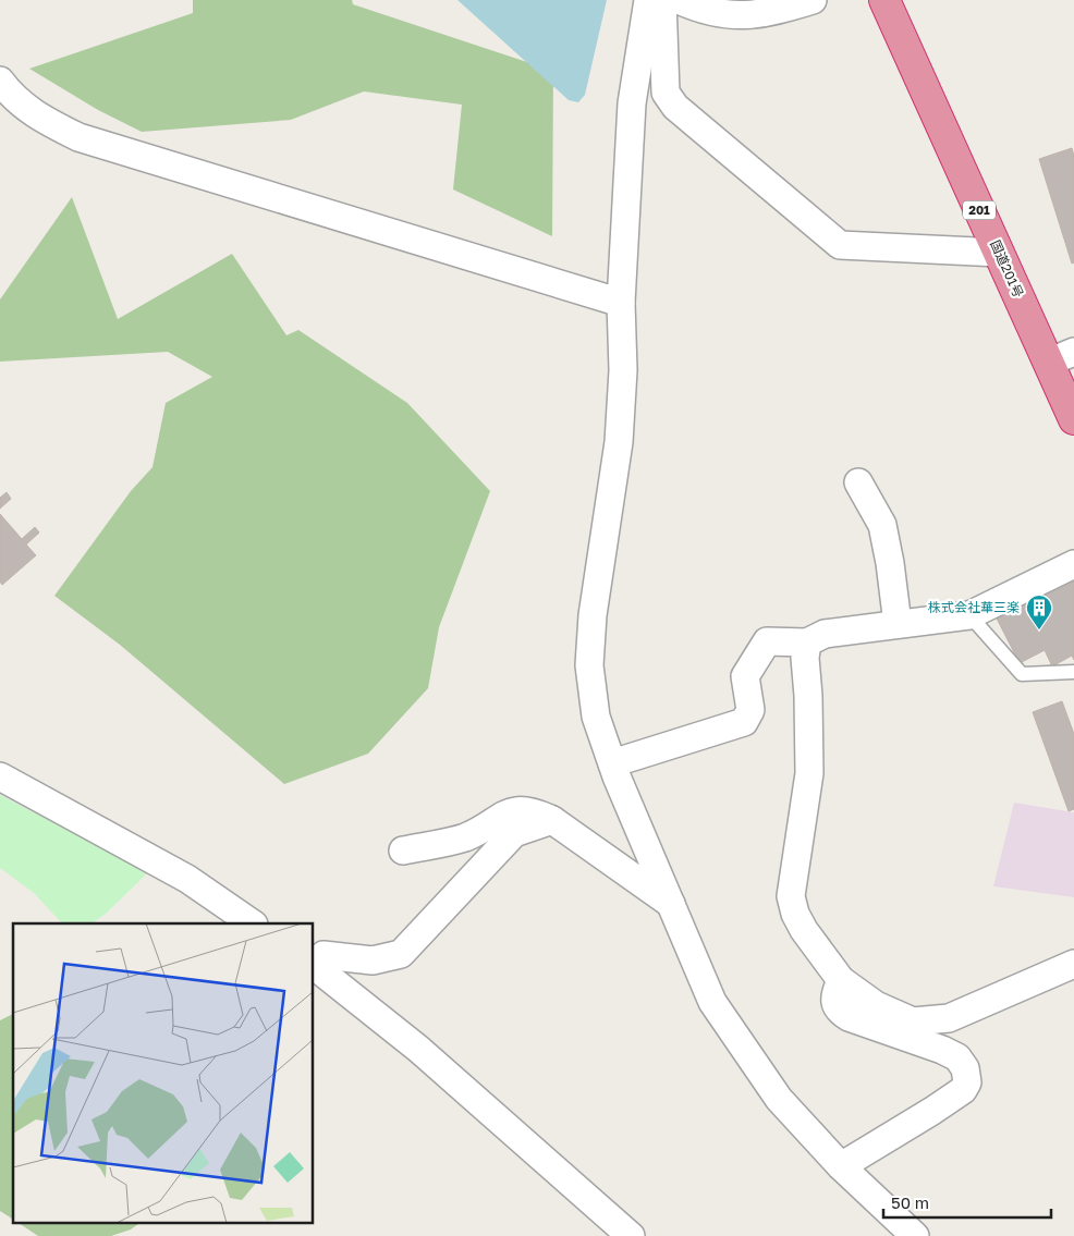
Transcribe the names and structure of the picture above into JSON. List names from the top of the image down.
{
  "streets": {
    "highway": ["201", "国道201号"]
  },
  "places": {
    "building": ["株式会社華三楽"]
  },
  "scale_bar": "50 m"
}
